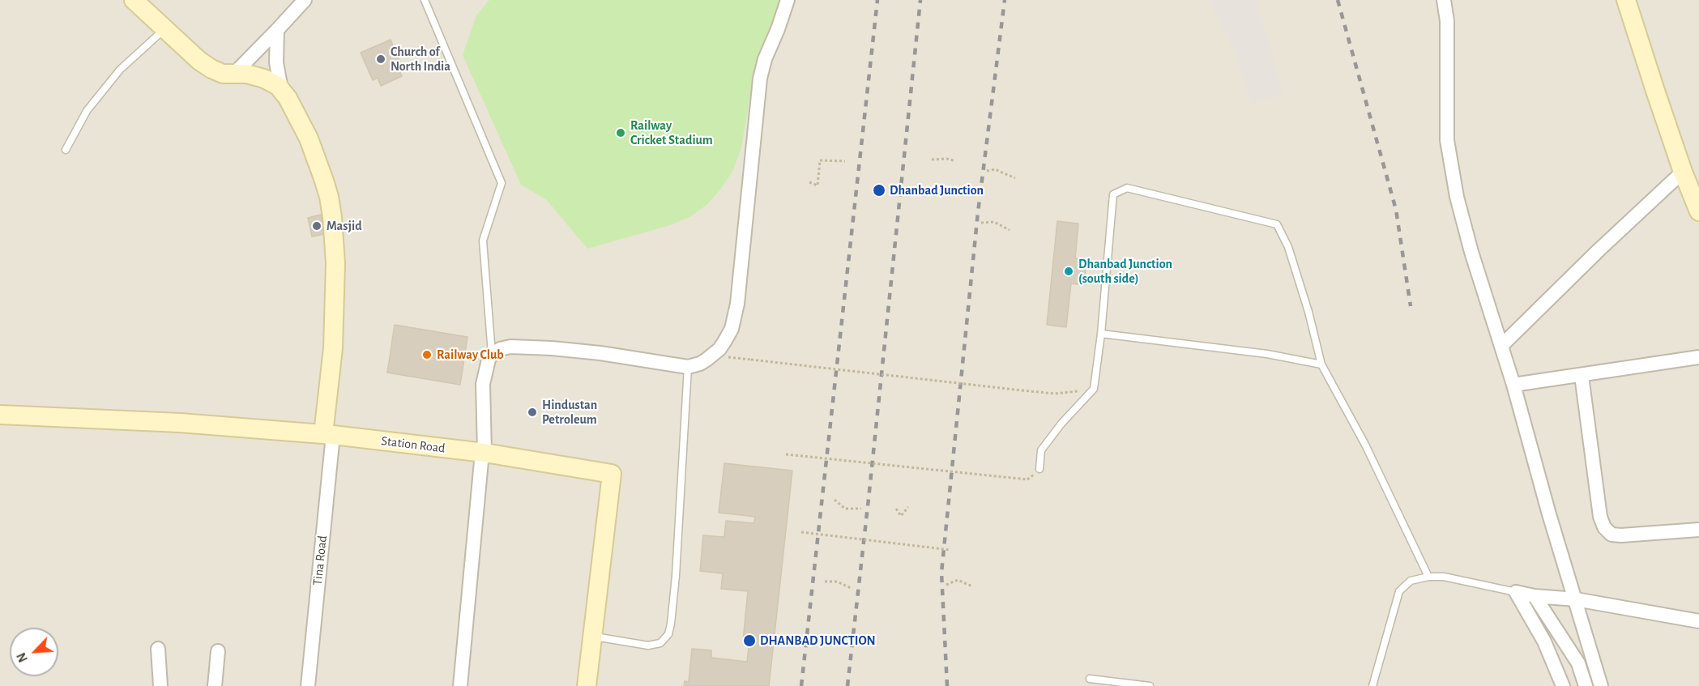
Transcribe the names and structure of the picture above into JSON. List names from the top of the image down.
{
  "streets": {
    "street": ["Station Road", "Tina Road"]
  },
  "crossings": [
    ["Station Road", "Tina Road"]
  ],
  "places": [
    "Church of North India",
    "Railway Cricket Stadium",
    "Dhanbad Junction",
    "Masjid",
    "Dhanbad Junction (south side)",
    "Railway Club",
    "Hindustan Petroleum",
    "DHANBAD JUNCTION"
  ],
  "north": "bottom left"
}
